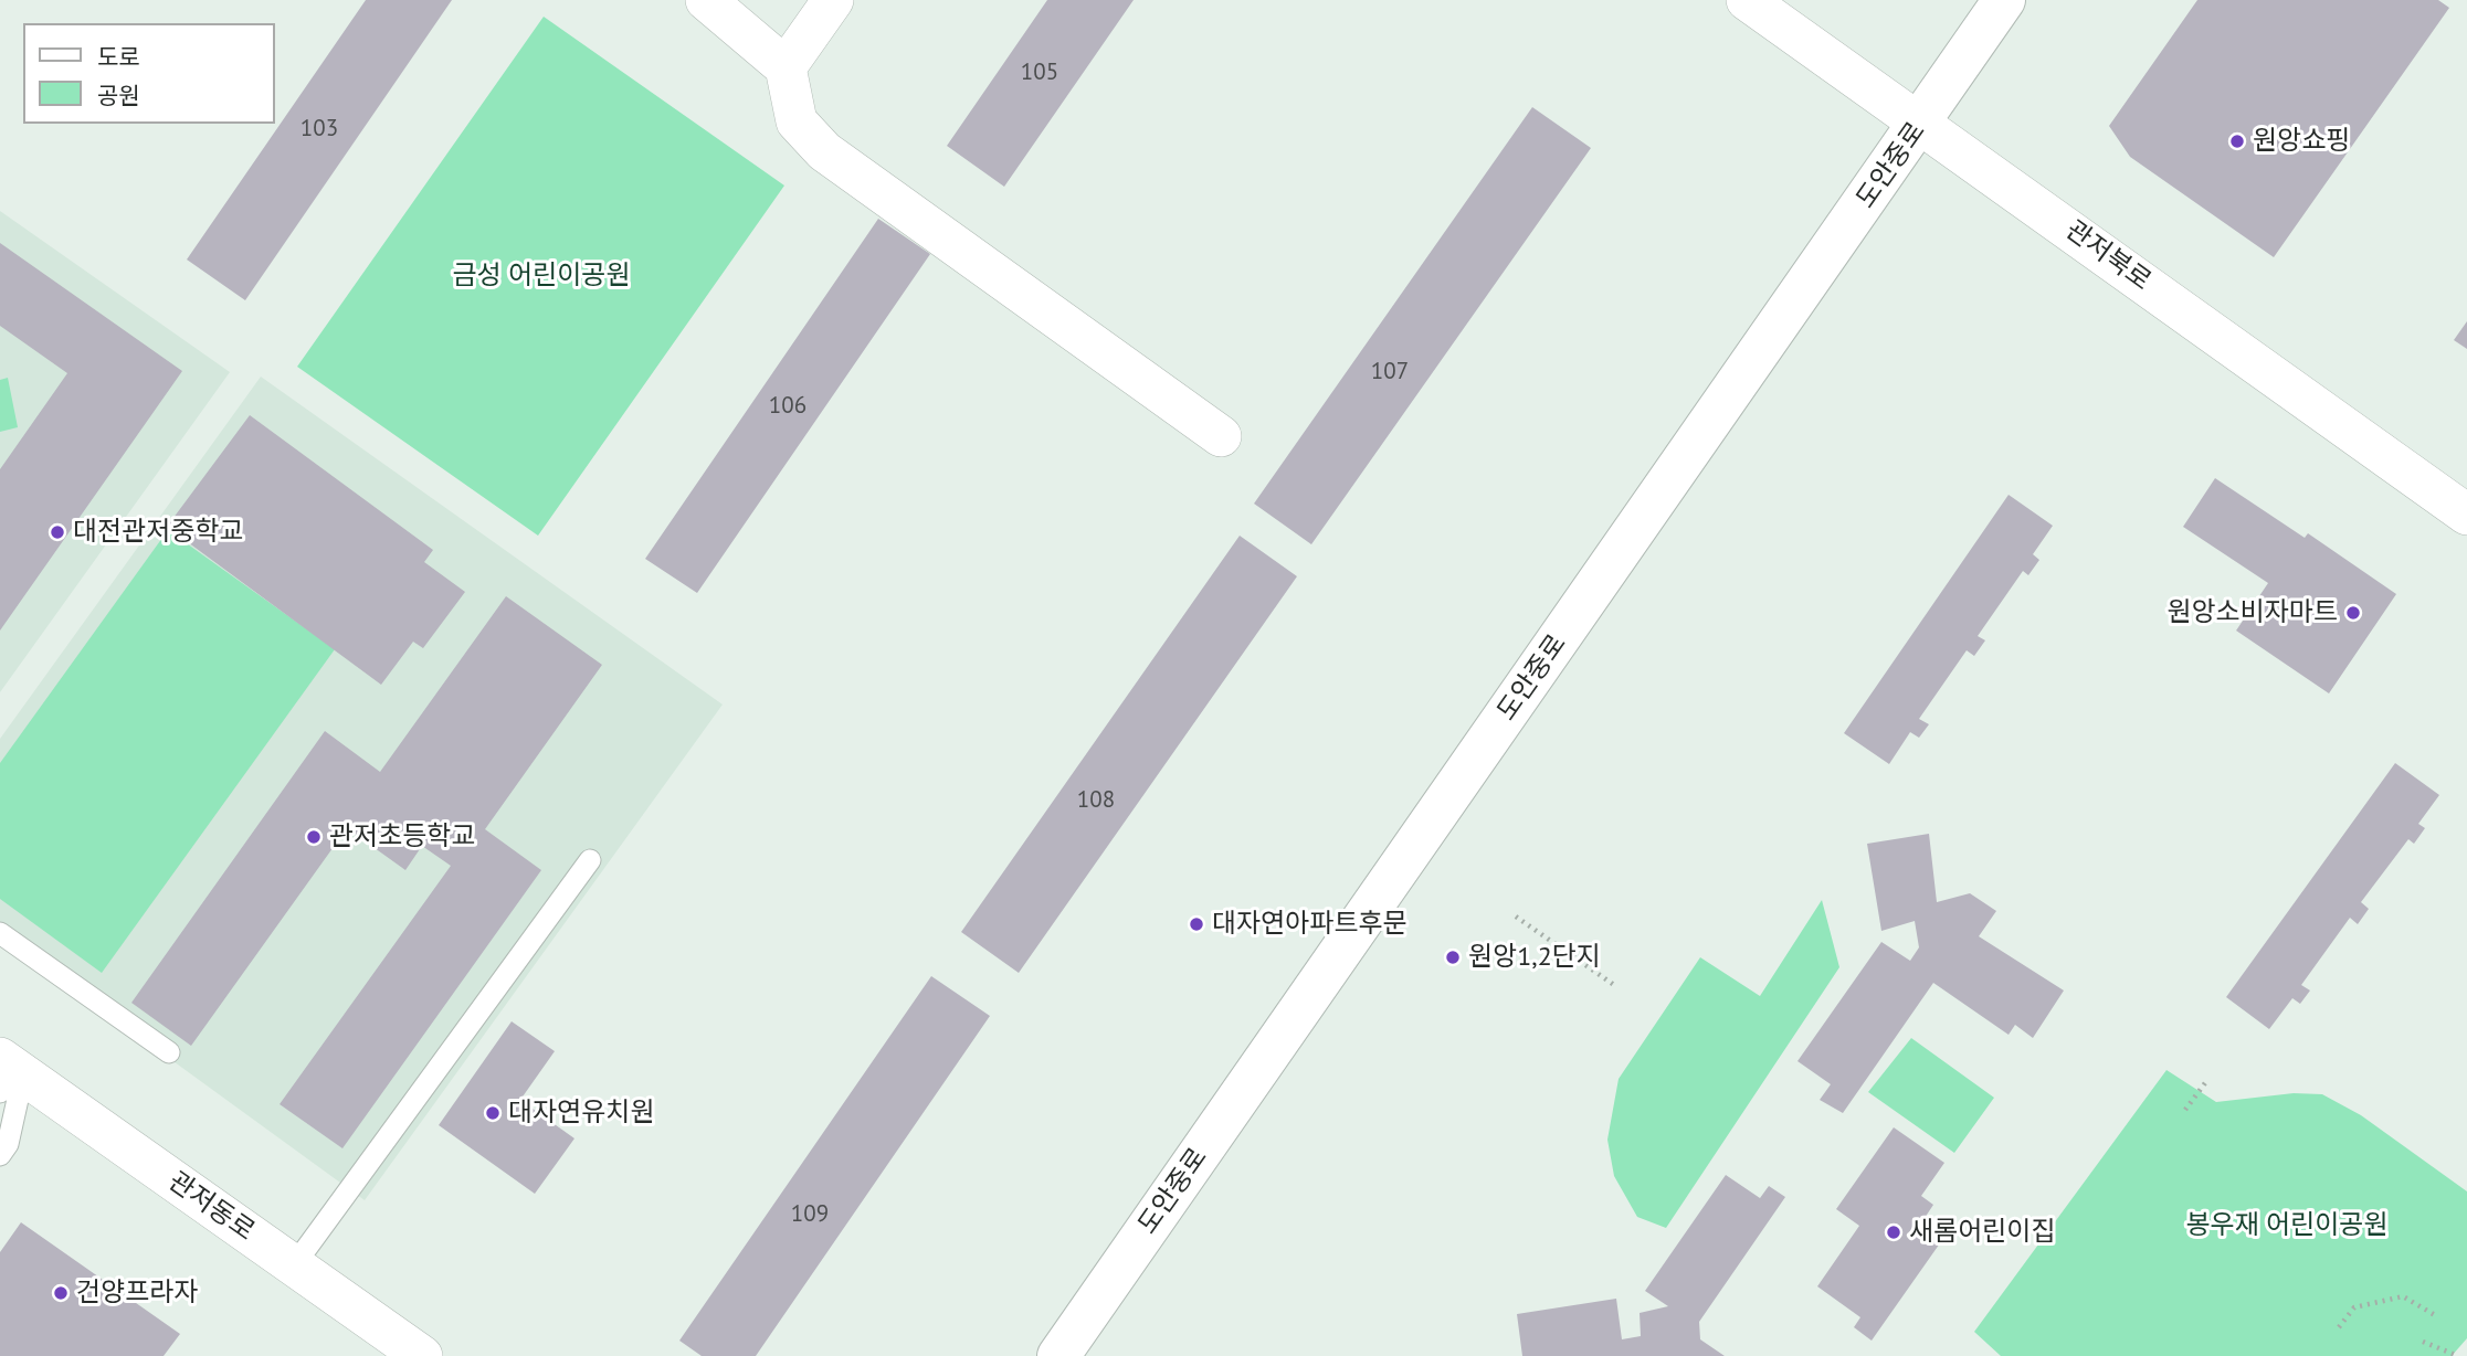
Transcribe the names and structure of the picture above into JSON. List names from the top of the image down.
{
  "streets": {
    "street": ["도안중로", "관저북로", "관저동로"]
  },
  "crossings": [
    ["도안중로", "관저북로"]
  ],
  "parks": ["금성 어린이공원", "봉우재 어린이공원"],
  "places": [
    "원앙쇼핑",
    "대전관저중학교",
    "원앙소비자마트",
    "관저초등학교",
    "대자연아파트후문",
    "원앙1,2단지",
    "대자연유치원",
    "새롬어린이집",
    "건양프라자"
  ],
  "house_numbers": [
    "105",
    "103",
    "107",
    "106",
    "108",
    "109"
  ],
  "legend": ["도로", "공원"]
}
